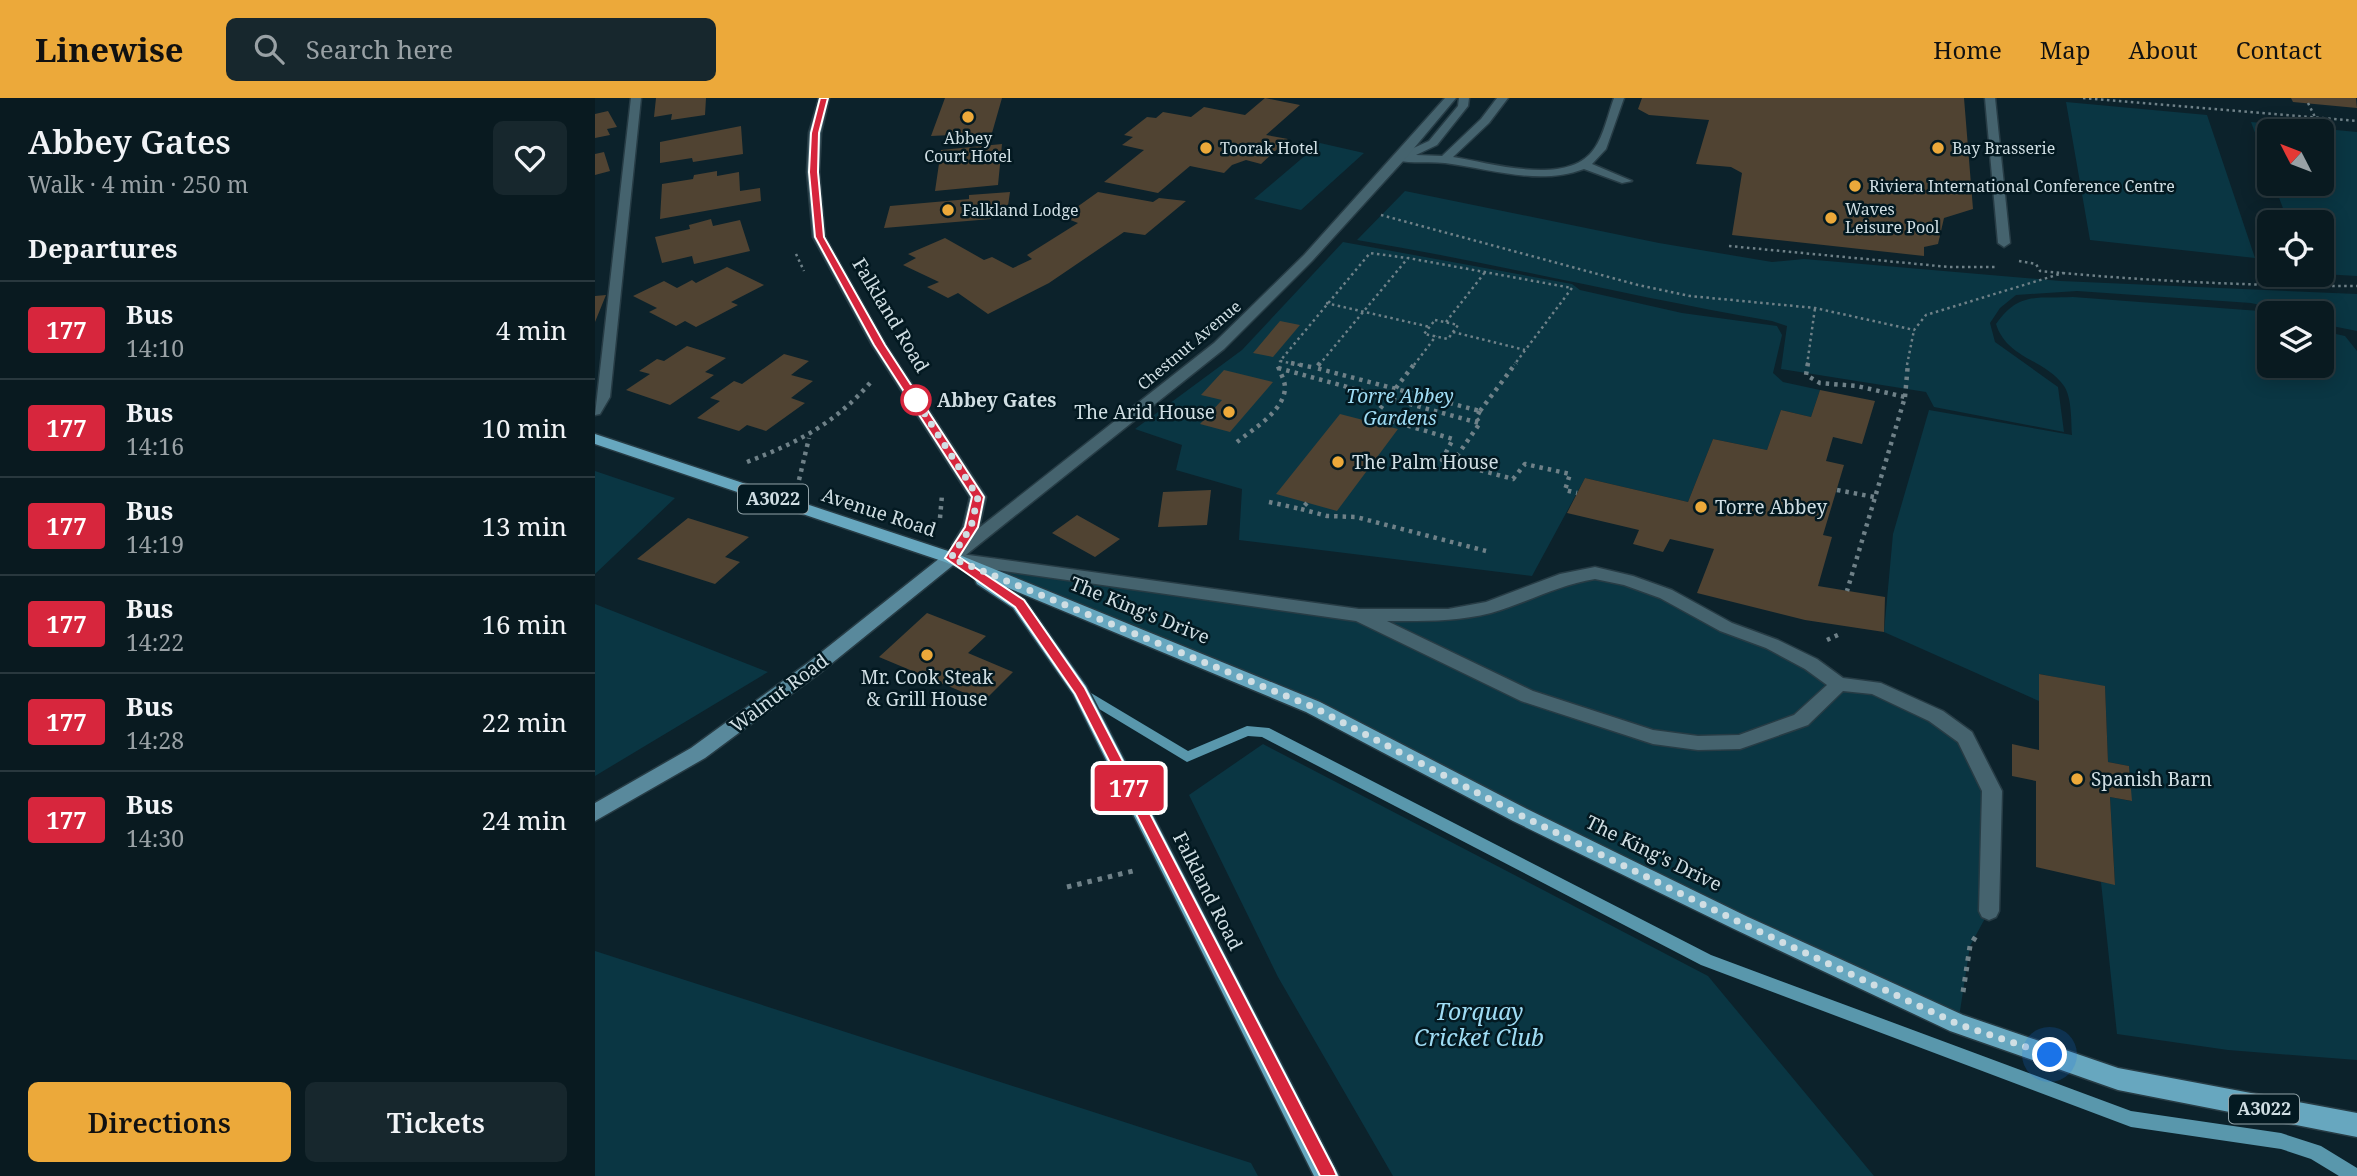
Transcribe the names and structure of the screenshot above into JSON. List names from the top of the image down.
{
  "streets": {
    "main road": [
      "Falkland Road",
      "A3022",
      "Avenue Road",
      "The King's Drive"
    ],
    "street": ["Chestnut Avenue", "Walnut Road"]
  },
  "crossings": [
    ["Falkland Road", "Chestnut Avenue"],
    ["Falkland Road", "Avenue Road"],
    ["Falkland Road", "The King's Drive"],
    ["Falkland Road", "Walnut Road"],
    ["Chestnut Avenue", "Avenue Road"],
    ["Chestnut Avenue", "The King's Drive"],
    ["Chestnut Avenue", "Walnut Road"],
    ["Avenue Road", "The King's Drive"],
    ["Avenue Road", "Walnut Road"],
    ["The King's Drive", "Walnut Road"]
  ],
  "parks": ["Torre Abbey Gardens", "Torquay Cricket Club"],
  "places": [
    "Abbey Court Hotel",
    "Toorak Hotel",
    "Bay Brasserie",
    "Riviera International Conference Centre",
    "Falkland Lodge",
    "Waves Leisure Pool",
    "Abbey Gates",
    "The Arid House",
    "The Palm House",
    "Torre Abbey",
    "Mr. Cook Steak & Grill House",
    "Spanish Barn"
  ],
  "lines": ["bus line 177"],
  "north": "top left",
  "page": {
    "header": "Linewise",
    "search": "Search here",
    "nav": [
      "Home",
      "Map",
      "About",
      "Contact"
    ],
    "heading": [
      ["Abbey Gates", "Walk · 4 min · 250 m"],
      "Departures"
    ],
    "on_map": "177",
    "list": [
      {
        "mark": "177",
        "name": "Bus",
        "note": "14:10",
        "value": "4 min"
      },
      {
        "mark": "177",
        "name": "Bus",
        "note": "14:16",
        "value": "10 min"
      },
      {
        "mark": "177",
        "name": "Bus",
        "note": "14:19",
        "value": "13 min"
      },
      {
        "mark": "177",
        "name": "Bus",
        "note": "14:22",
        "value": "16 min"
      },
      {
        "mark": "177",
        "name": "Bus",
        "note": "14:28",
        "value": "22 min"
      },
      {
        "mark": "177",
        "name": "Bus",
        "note": "14:30",
        "value": "24 min"
      }
    ],
    "buttons": ["Directions", "Tickets"]
  }
}
